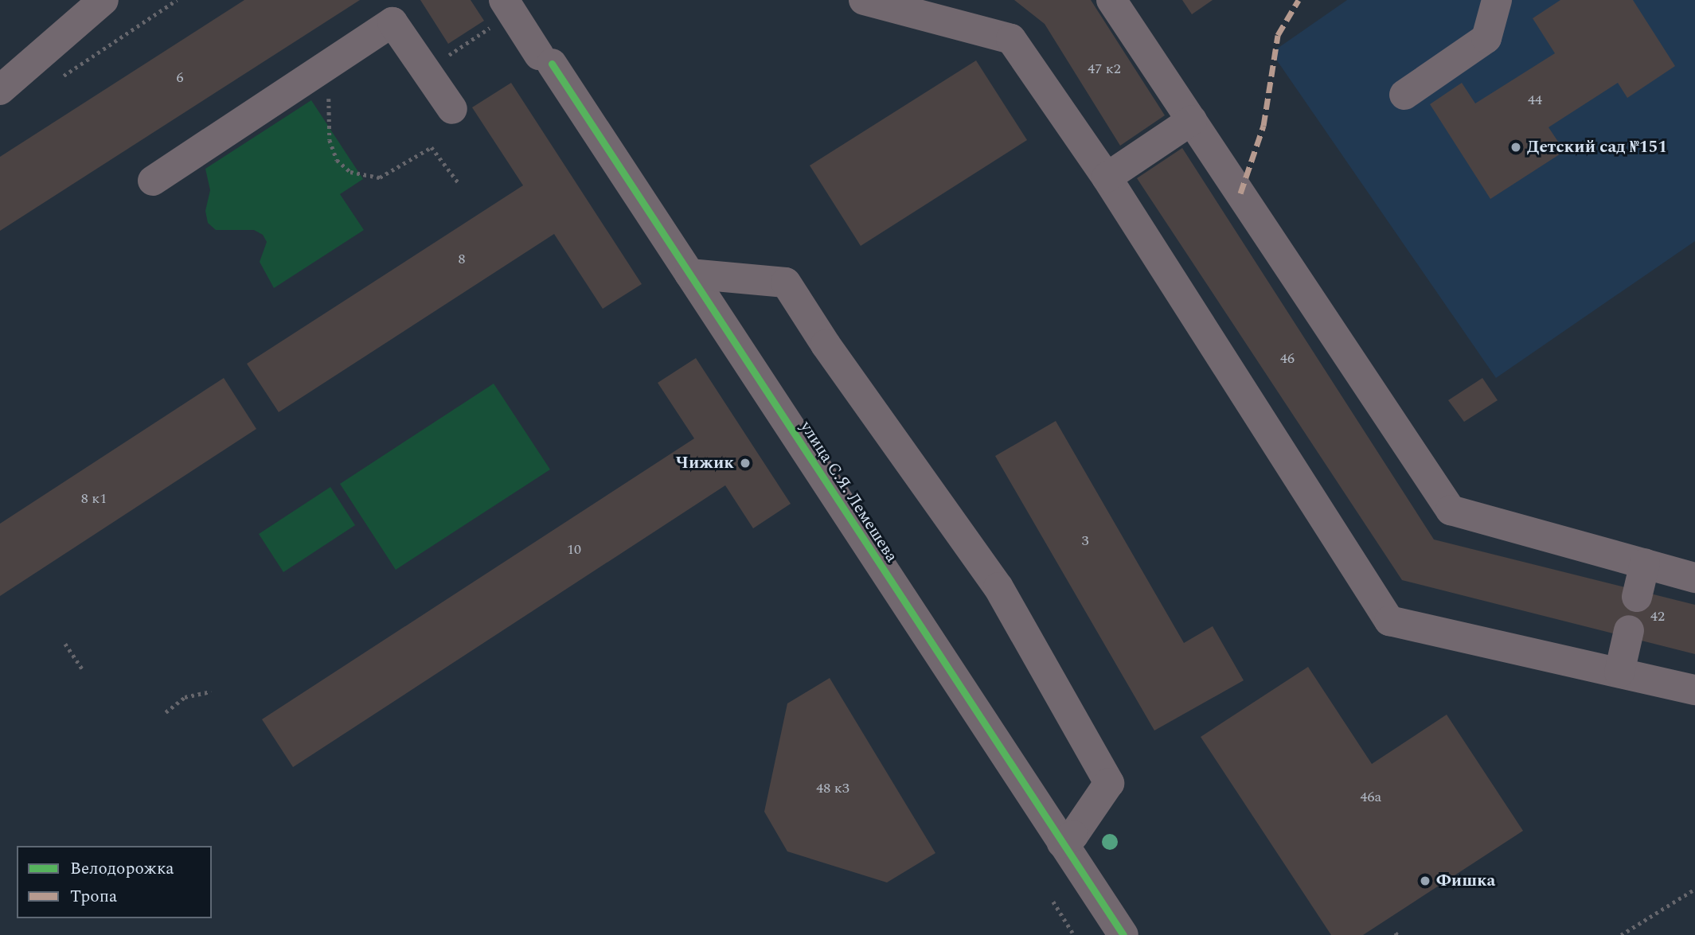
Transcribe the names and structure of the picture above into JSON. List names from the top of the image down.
{
  "streets": {
    "street": ["улица С.Я. Лемешева"]
  },
  "places": ["Детский сад №151", "Чижик", "Фишка"],
  "house_numbers": [
    "47 к2",
    "6",
    "44",
    "8",
    "46",
    "8 к1",
    "3",
    "10",
    "42",
    "48 к3",
    "46а"
  ],
  "legend": ["Велодорожка", "Тропа"]
}
